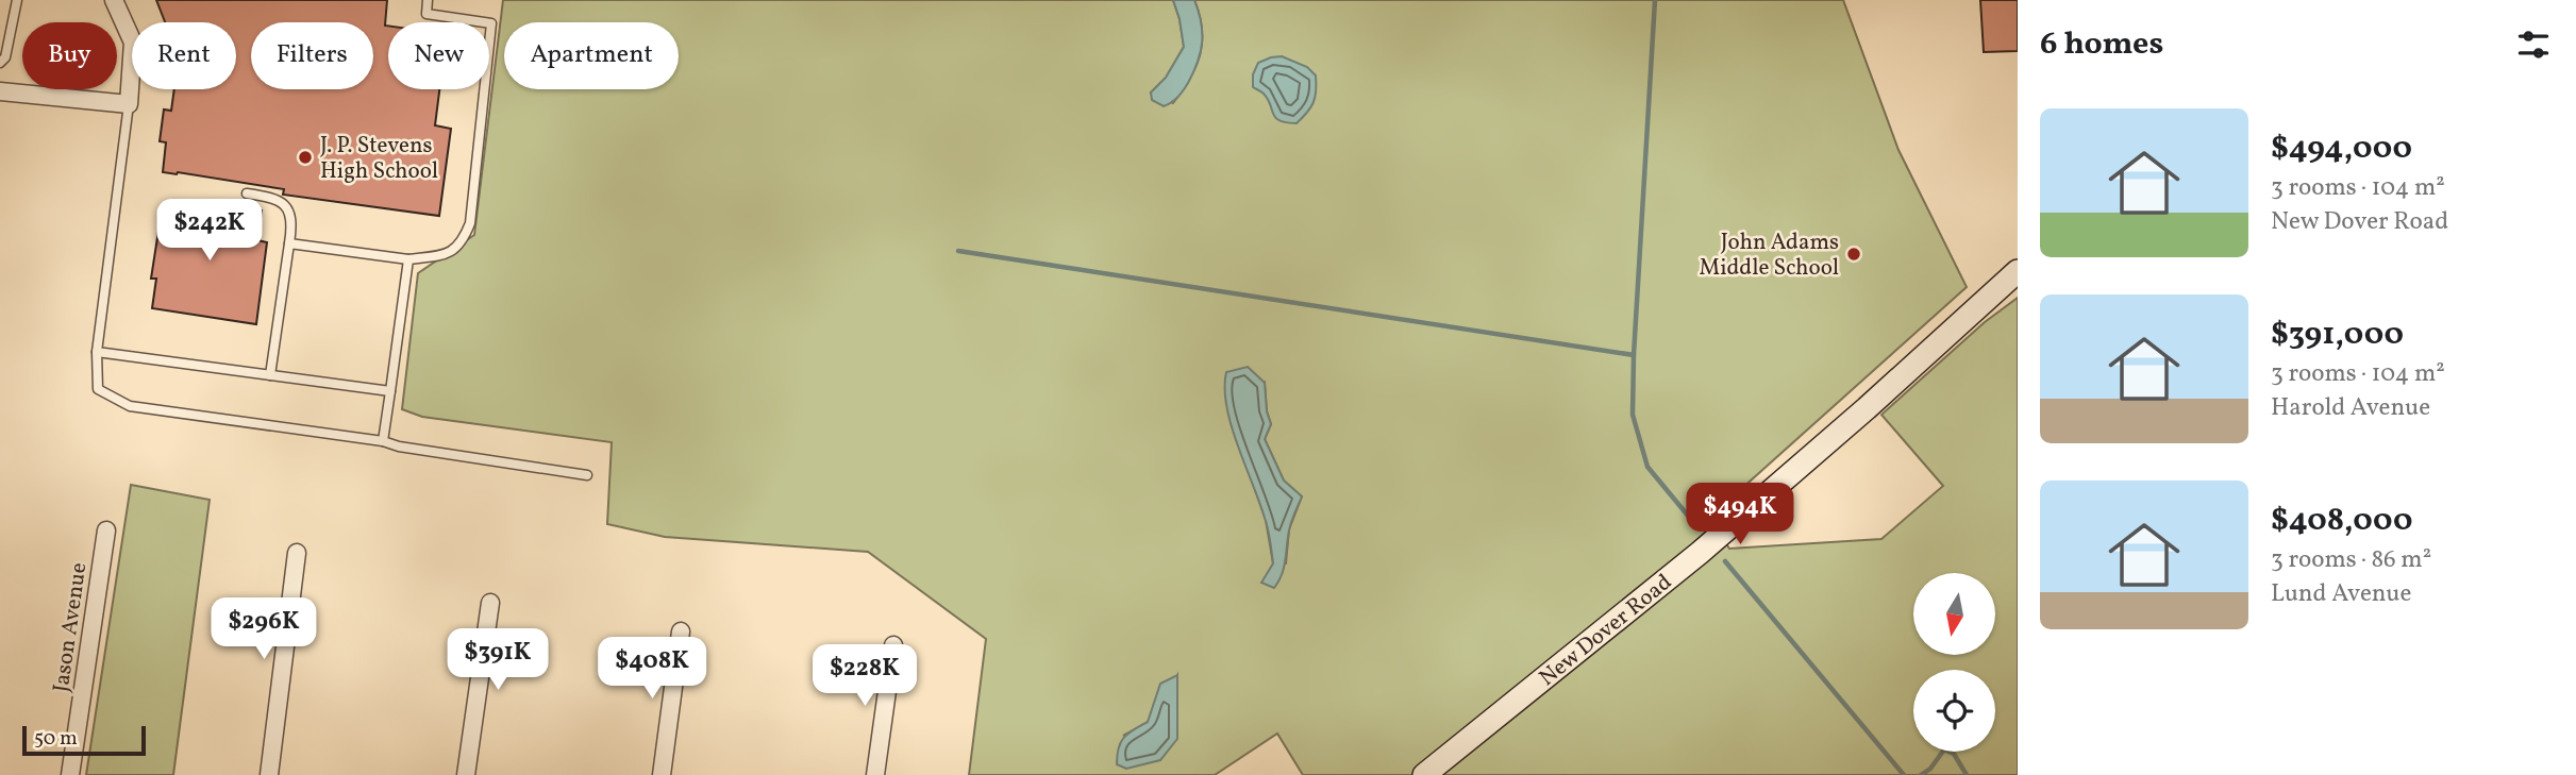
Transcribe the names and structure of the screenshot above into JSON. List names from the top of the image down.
{
  "streets": {
    "street": ["Jason Avenue", "New Dover Road"]
  },
  "places": ["J. P. Stevens High School", "John Adams Middle School"],
  "scale_bar": "50 m",
  "north": "bottom",
  "page": {
    "heading": "6 homes",
    "chip": [
      "Buy",
      "Rent",
      "Filters",
      "New",
      "Apartment"
    ],
    "list": [
      {
        "name": "$494,000",
        "note": "3 rooms · 104 m² · New Dover Road"
      },
      {
        "name": "$391,000",
        "note": "3 rooms · 104 m² · Harold Avenue"
      },
      {
        "name": "$408,000",
        "note": "3 rooms · 86 m² · Lund Avenue"
      }
    ],
    "price": [
      "$242K",
      "$494K",
      "$296K",
      "$391K",
      "$408K",
      "$228K"
    ],
    "scale": "50 m"
  }
}
